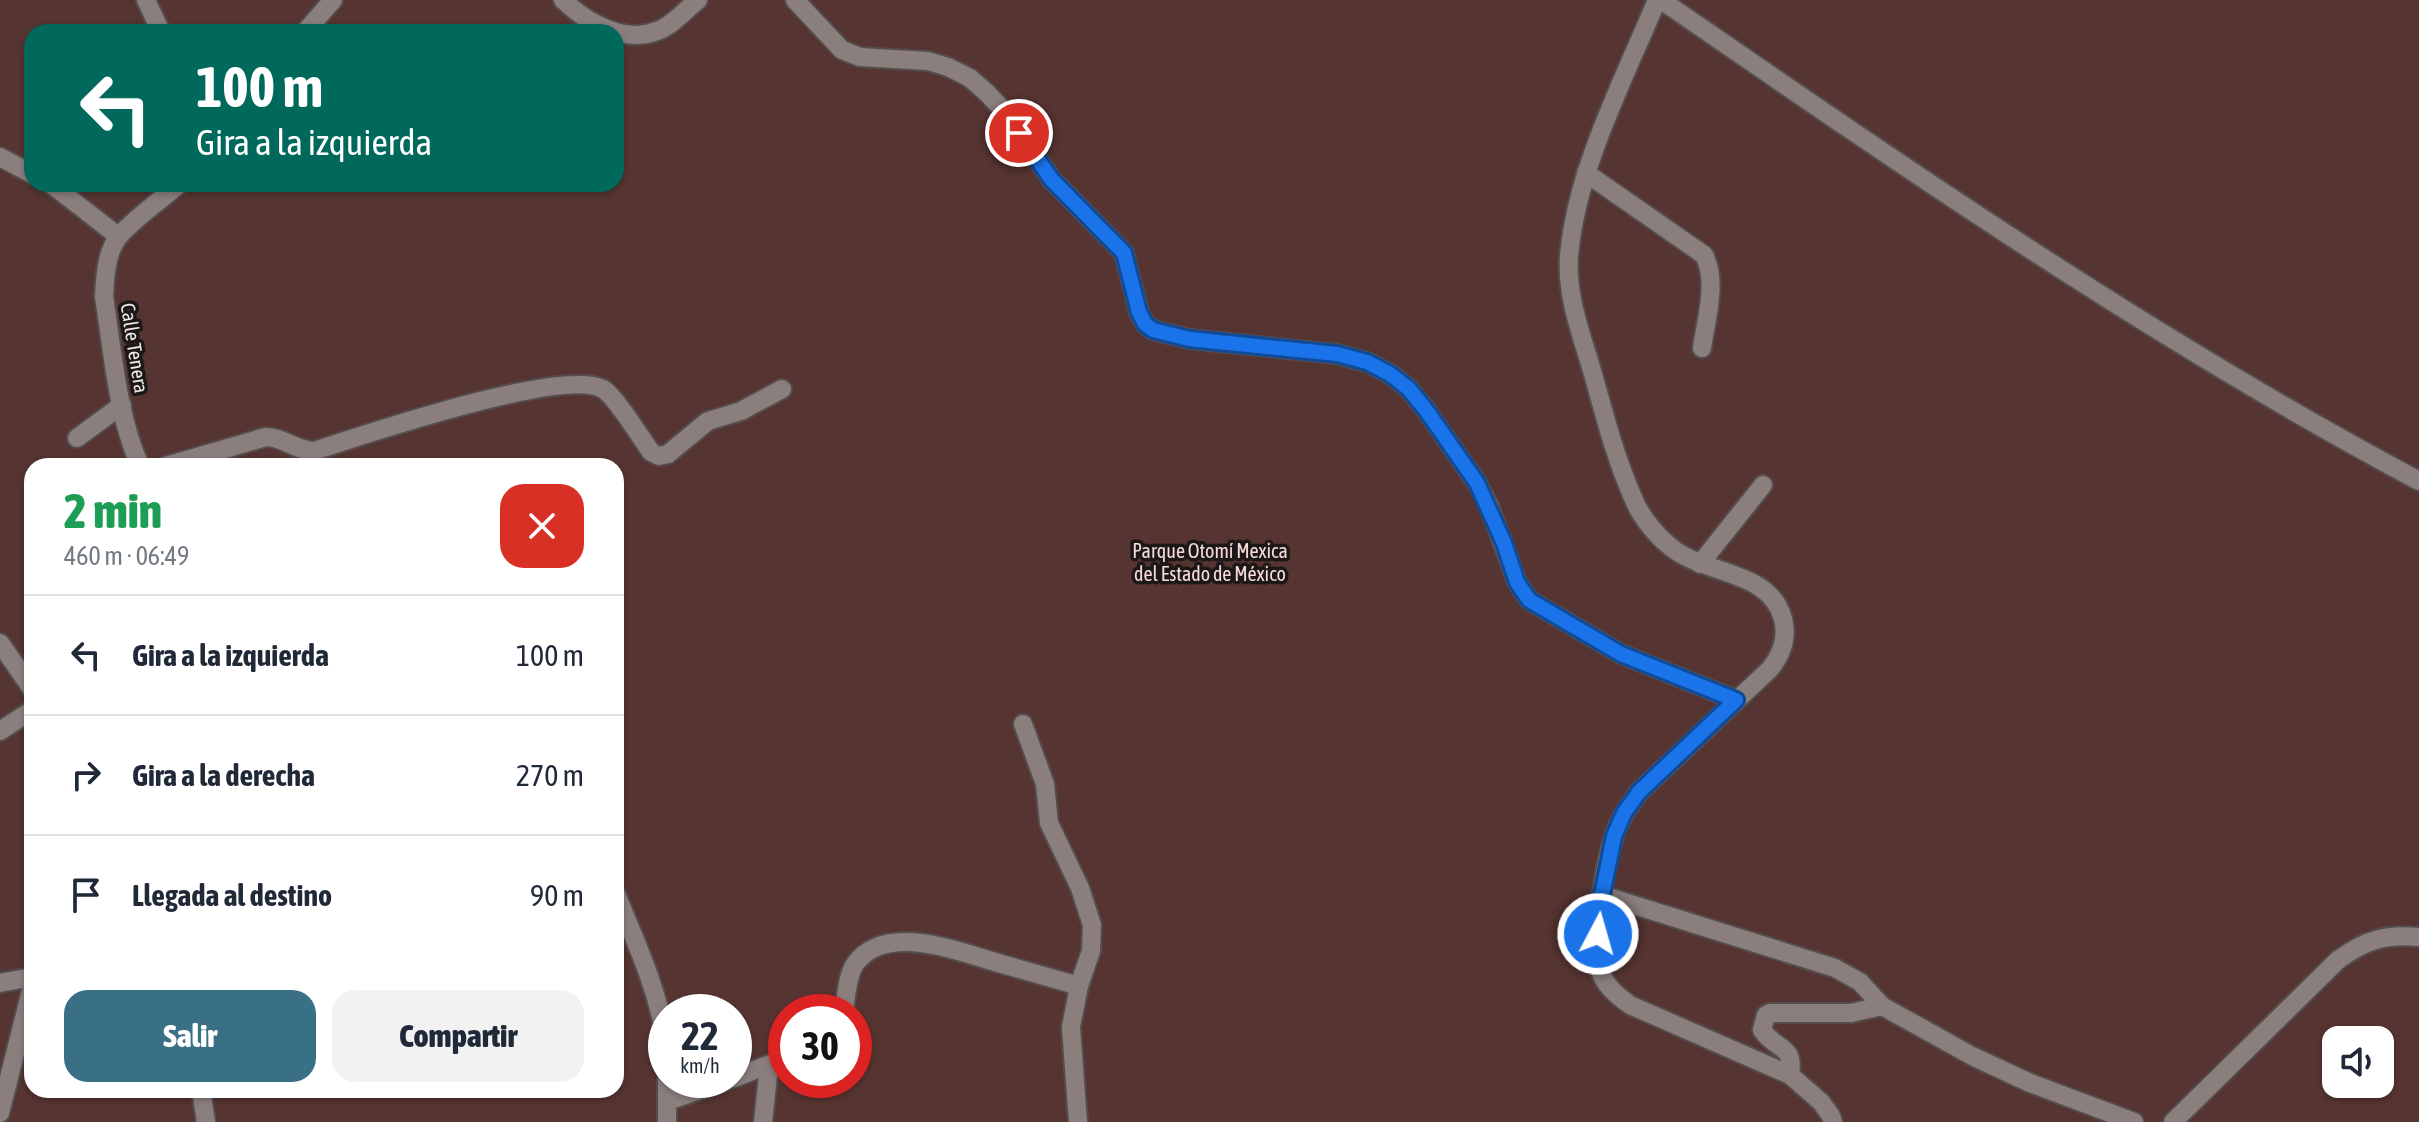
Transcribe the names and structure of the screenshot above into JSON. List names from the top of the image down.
{
  "streets": {
    "street": ["Calle Tenera"]
  },
  "parks": ["Parque Otomí Mexica del Estado de México"],
  "page": {
    "turn": ["100 m", "Gira a la izquierda"],
    "heading": ["2 min", "460 m · 06:49"],
    "list": [
      {
        "name": "Gira a la izquierda",
        "value": "100 m"
      },
      {
        "name": "Gira a la derecha",
        "value": "270 m"
      },
      {
        "name": "Llegada al destino",
        "value": "90 m"
      }
    ],
    "buttons": ["Salir", "Compartir"],
    "speed": "22 km/h",
    "limit": "30"
  }
}
